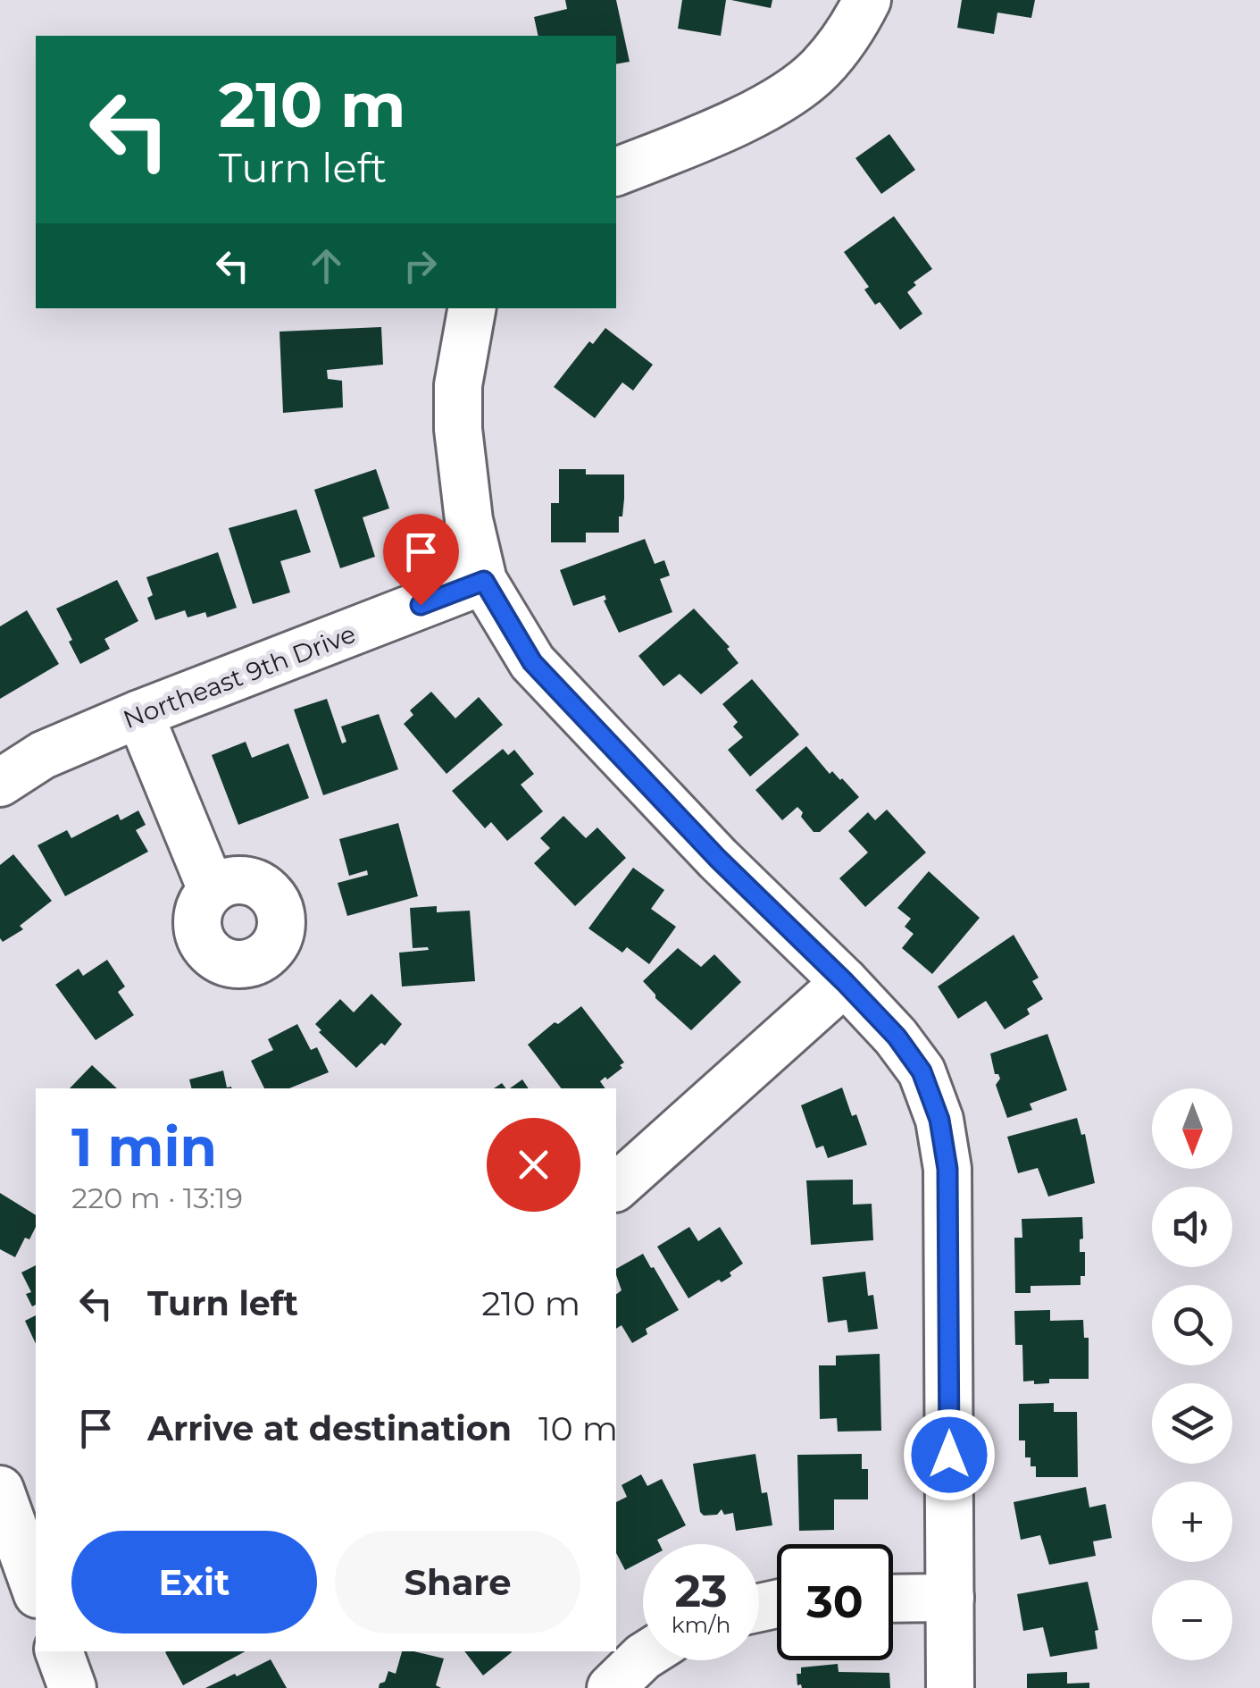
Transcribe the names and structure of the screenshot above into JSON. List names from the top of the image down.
{
  "streets": {
    "street": ["Northeast 9th Drive"]
  },
  "north": "bottom",
  "page": {
    "turn": ["210 m", "Turn left"],
    "map_buttons": ["+", "−"],
    "heading": ["1 min", "220 m · 13:19"],
    "list": [
      {
        "name": "Turn left",
        "value": "210 m"
      },
      {
        "name": "Arrive at destination",
        "value": "10 m"
      }
    ],
    "buttons": ["Exit", "Share"],
    "speed": "23 km/h",
    "limit": "30"
  }
}
